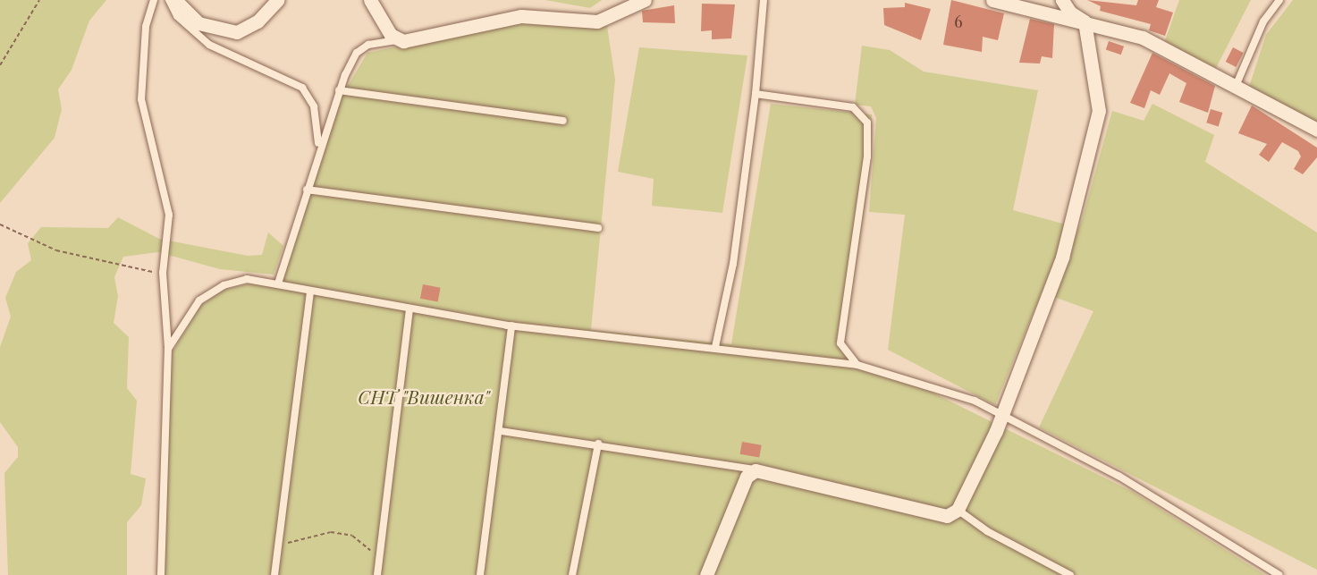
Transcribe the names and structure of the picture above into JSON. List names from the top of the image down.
{
  "parks": ["СНТ \"Вишенка\""],
  "house_numbers": ["6"]
}
